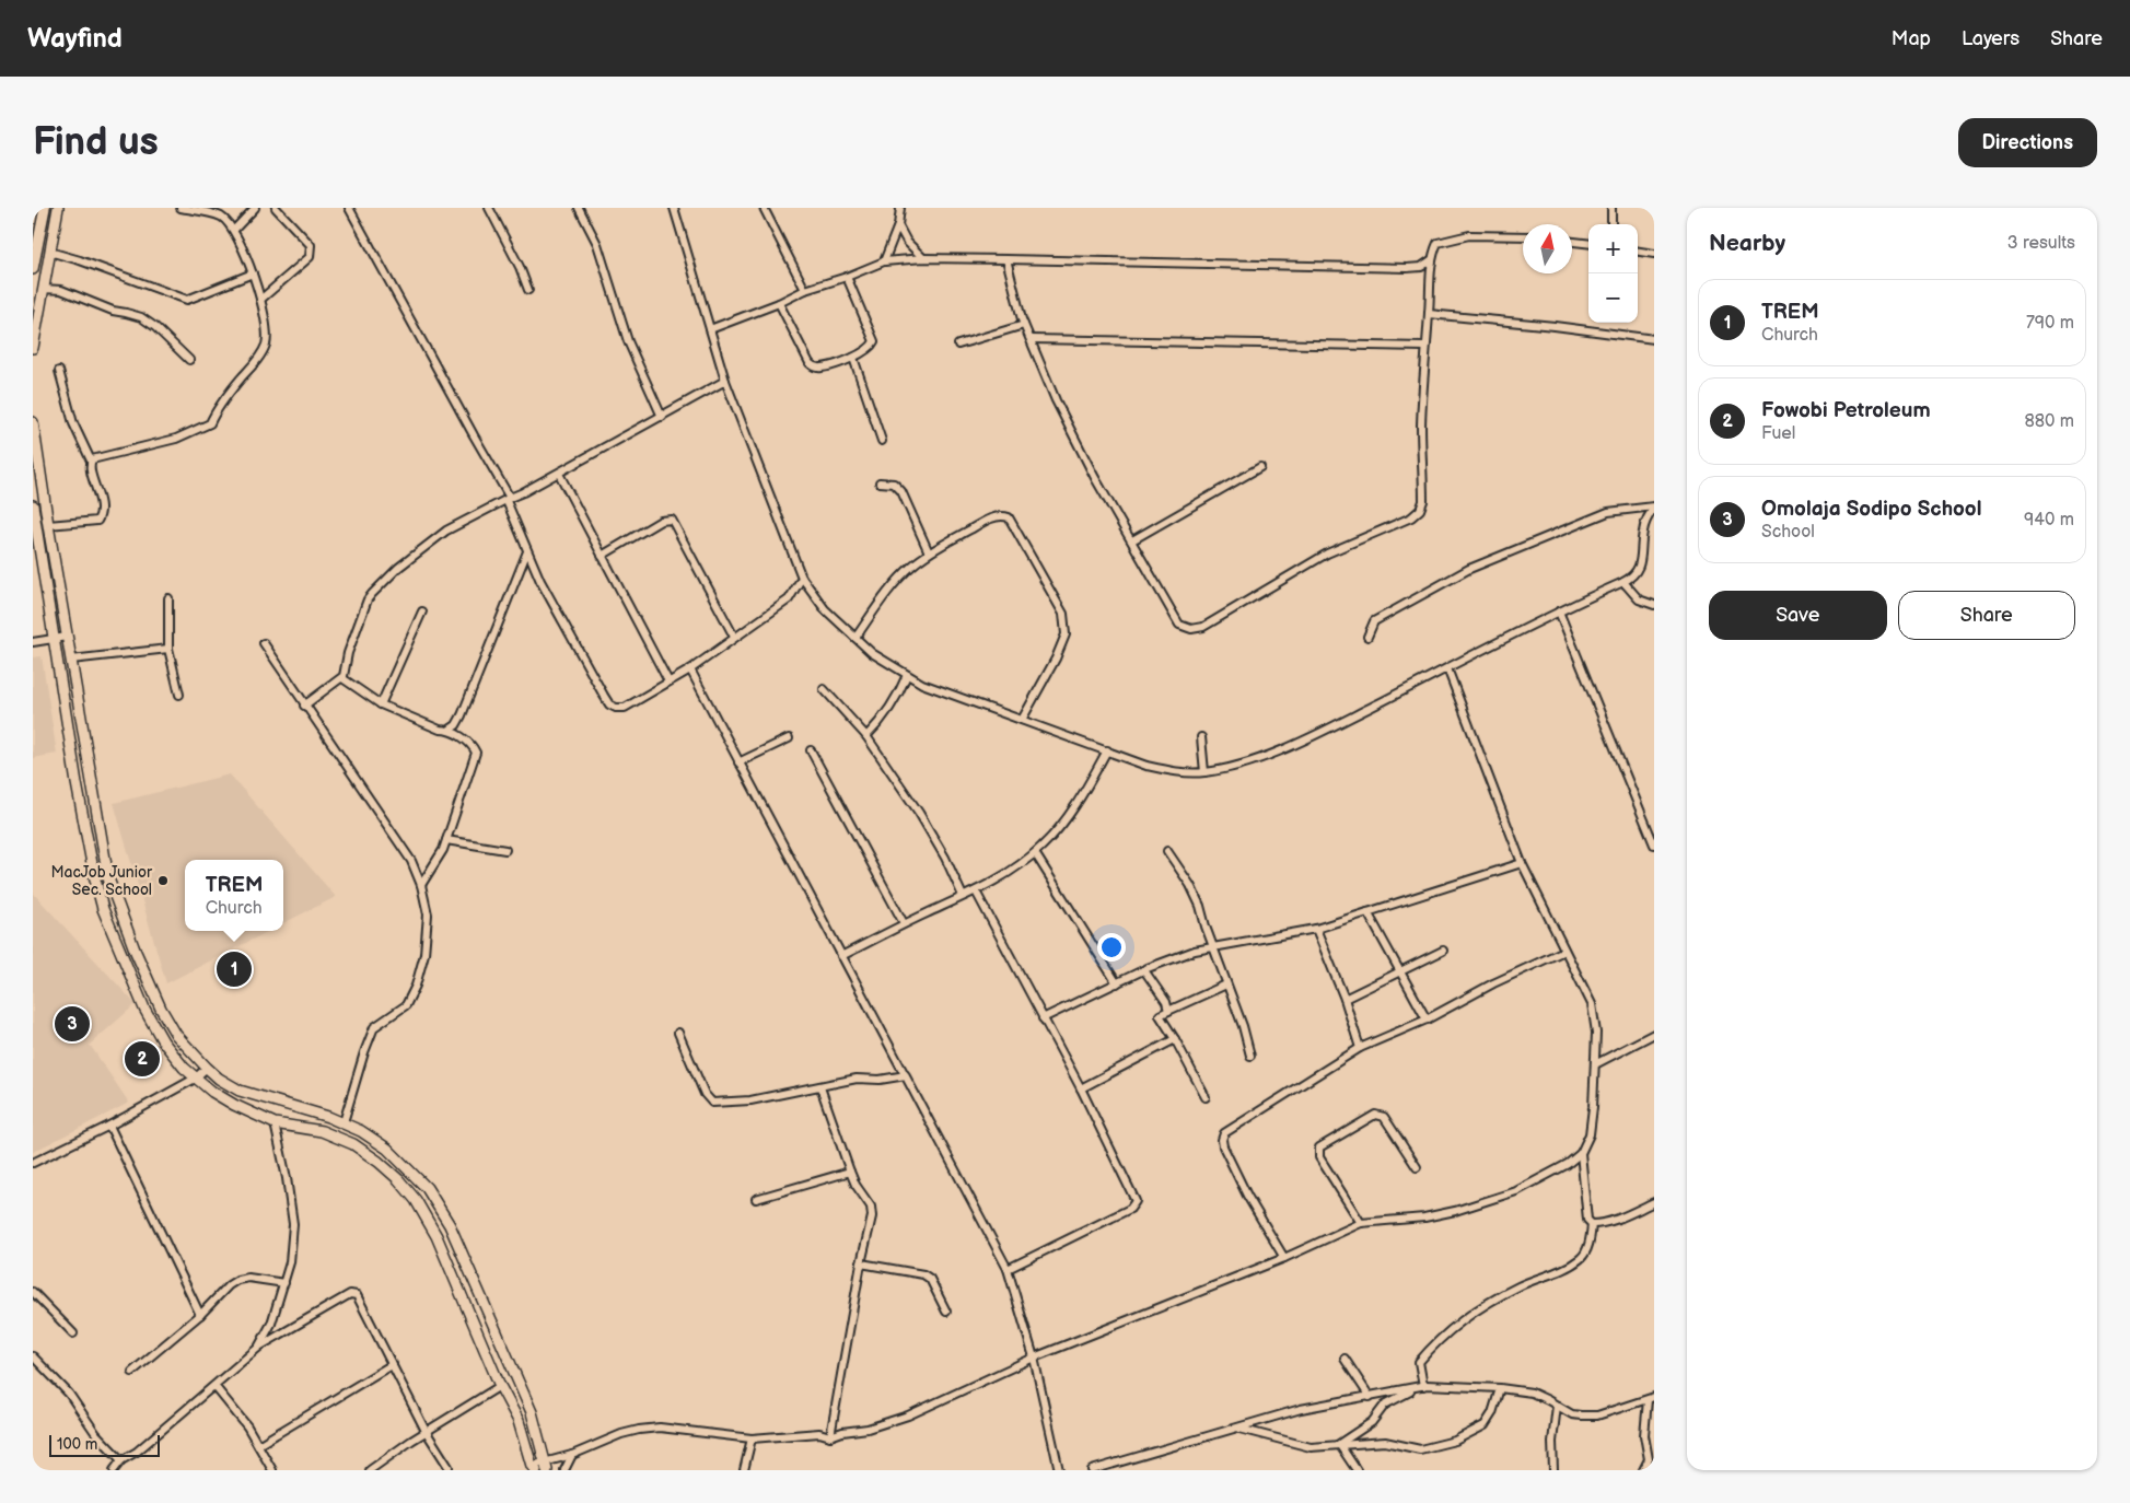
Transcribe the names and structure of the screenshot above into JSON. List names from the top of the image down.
{
  "places": ["MacJob Junior Sec. School"],
  "scale_bar": "100 m",
  "north": "top",
  "page": {
    "header": "Wayfind",
    "nav": ["Map", "Layers", "Share"],
    "buttons": [
      "Directions",
      ["Save", "Share"]
    ],
    "title": "Find us",
    "heading": ["Nearby", "3 results"],
    "map_buttons": ["+", "−"],
    "list": [
      {
        "mark": "1",
        "name": "TREM",
        "note": "Church",
        "value": "790 m"
      },
      {
        "mark": "2",
        "name": "Fowobi Petroleum",
        "note": "Fuel",
        "value": "880 m"
      },
      {
        "mark": "3",
        "name": "Omolaja Sodipo School",
        "note": "School",
        "value": "940 m"
      }
    ],
    "popup": ["TREM", "Church"],
    "pins": ["1", "3", "2"],
    "scale": "100 m"
  }
}
